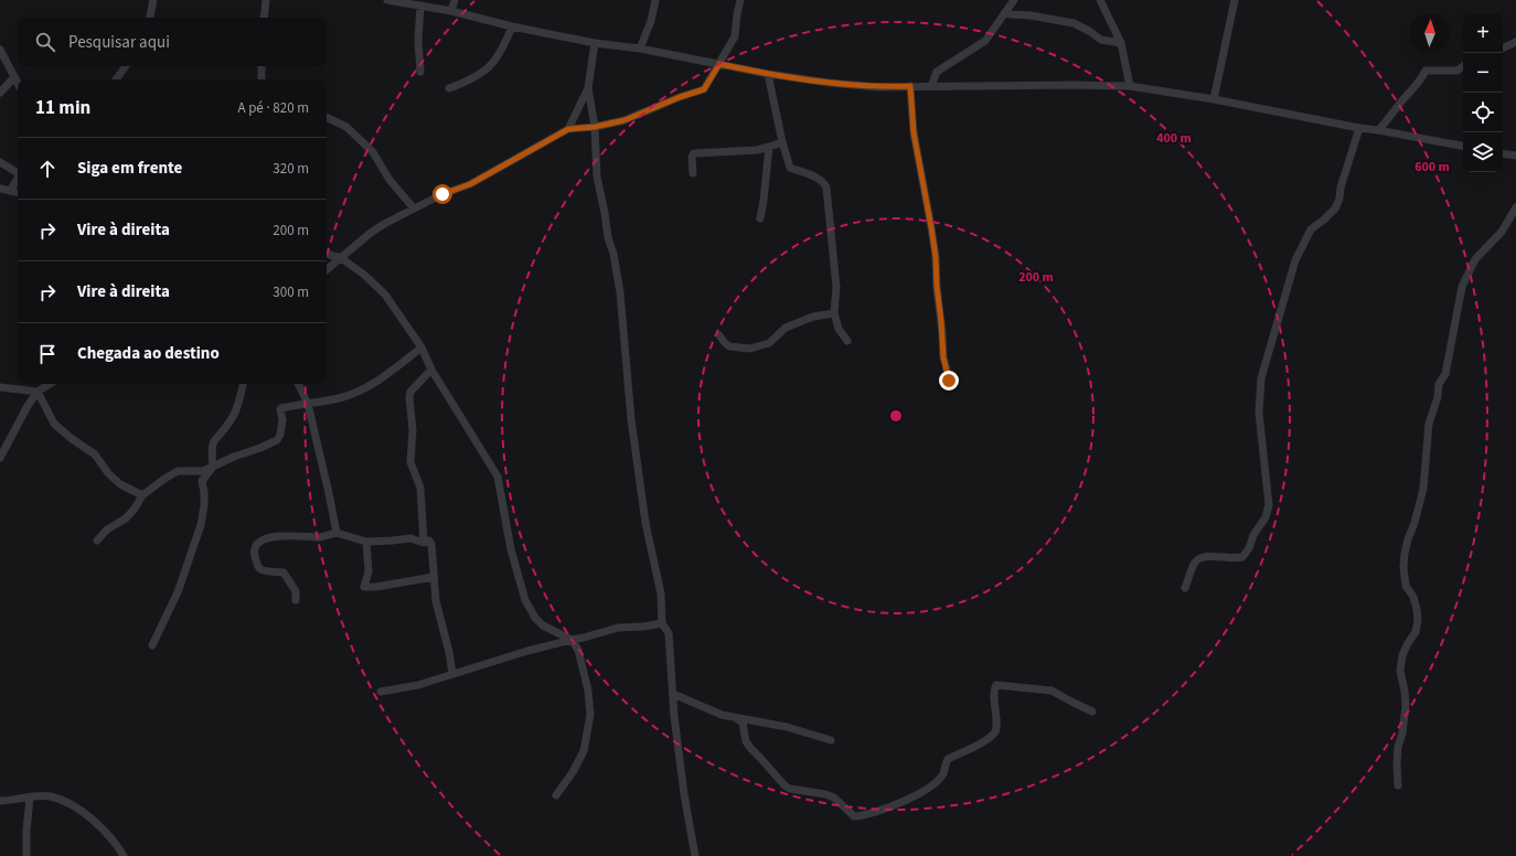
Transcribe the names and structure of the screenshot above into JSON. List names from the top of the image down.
{
  "north": "top",
  "page": {
    "map_buttons": ["+", "−"],
    "search": "Pesquisar aqui",
    "heading": ["11 min", "A pé · 820 m"],
    "list": [
      ["Siga em frente", "320 m"],
      ["Vire à direita", "200 m"],
      ["Vire à direita", "300 m"],
      "Chegada ao destino"
    ]
  },
  "rings": ["400 m", "600 m", "200 m"]
}
